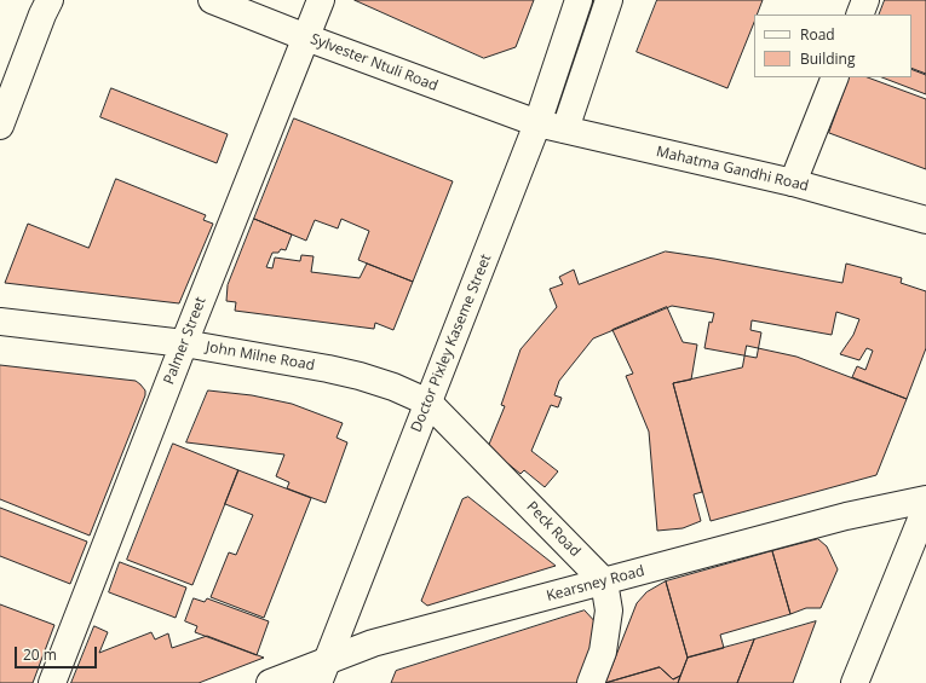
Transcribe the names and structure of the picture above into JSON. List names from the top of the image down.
{
  "streets": {
    "street": [
      "Sylvester Ntuli Road",
      "Mahatma Gandhi Road",
      "Palmer Street",
      "Doctor Pixley Kaseme Street",
      "John Milne Road",
      "Peck Road",
      "Kearsney Road"
    ]
  },
  "crossings": [
    ["Sylvester Ntuli Road", "Mahatma Gandhi Road"],
    ["Sylvester Ntuli Road", "Palmer Street"],
    ["Sylvester Ntuli Road", "Doctor Pixley Kaseme Street"],
    ["Mahatma Gandhi Road", "Doctor Pixley Kaseme Street"],
    ["Palmer Street", "John Milne Road"],
    ["Doctor Pixley Kaseme Street", "John Milne Road"],
    ["Doctor Pixley Kaseme Street", "Peck Road"],
    ["Doctor Pixley Kaseme Street", "Kearsney Road"],
    ["John Milne Road", "Peck Road"],
    ["Peck Road", "Kearsney Road"]
  ],
  "legend": ["Road", "Building"],
  "scale_bar": "20 m"
}
